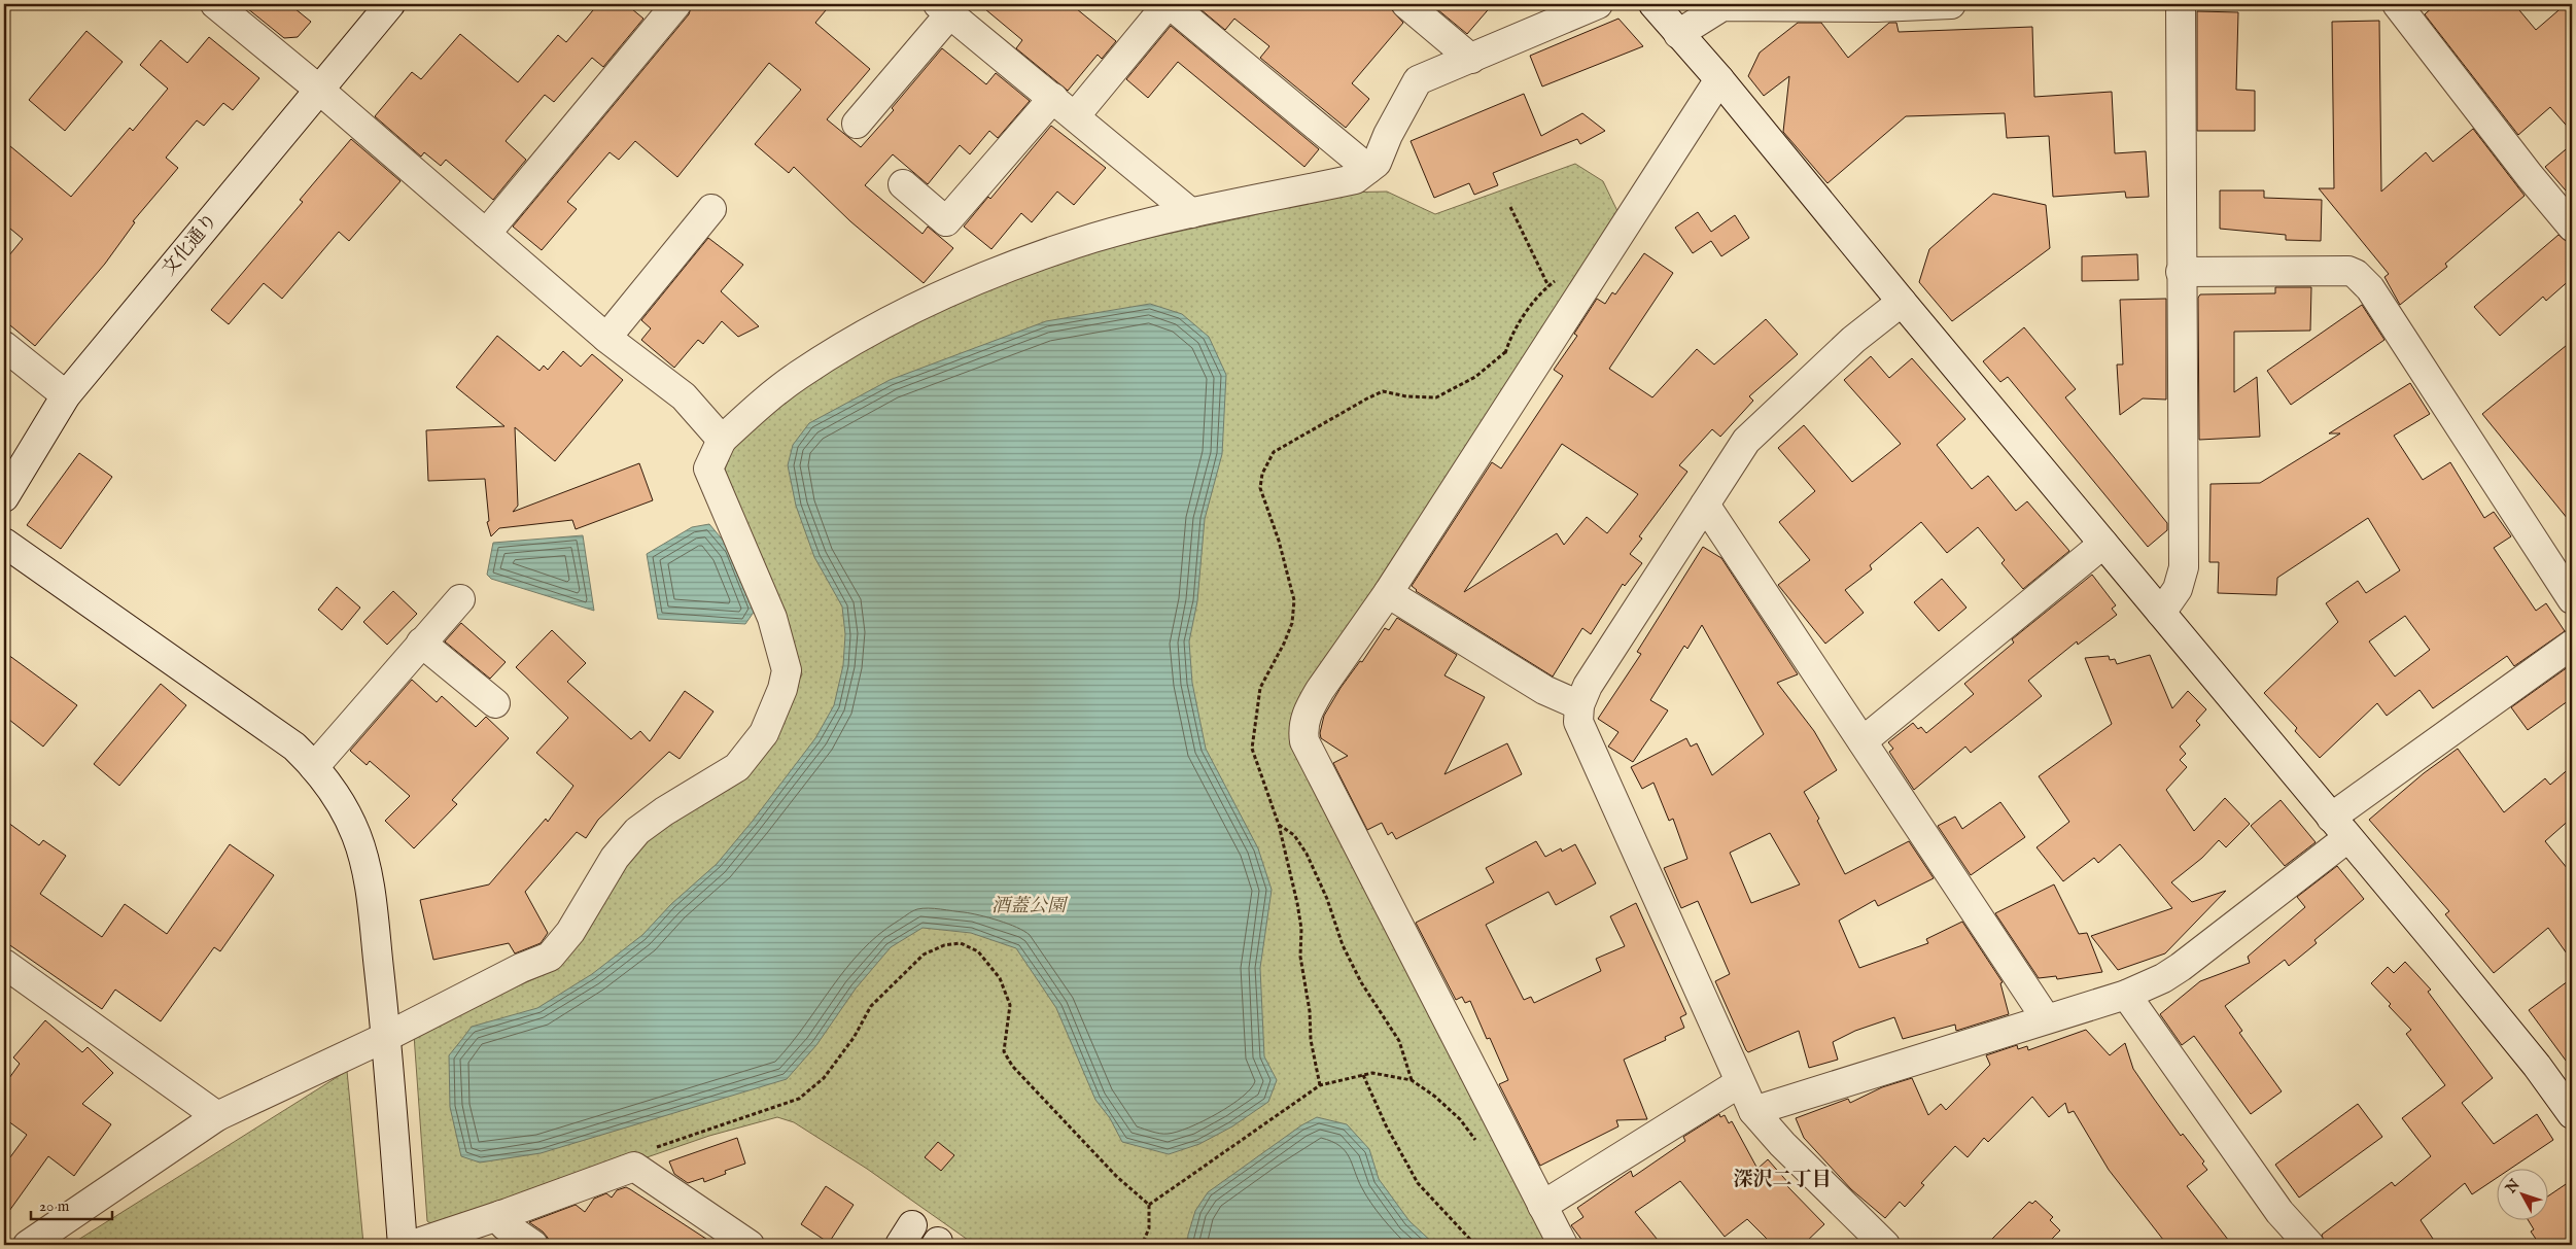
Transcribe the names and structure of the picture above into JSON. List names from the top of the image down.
{
  "streets": {
    "street": ["文化通り"]
  },
  "districts": ["深沢二丁目"],
  "parks": ["酒蓋公園"],
  "scale_bar": "20 m",
  "north": "top left"
}
